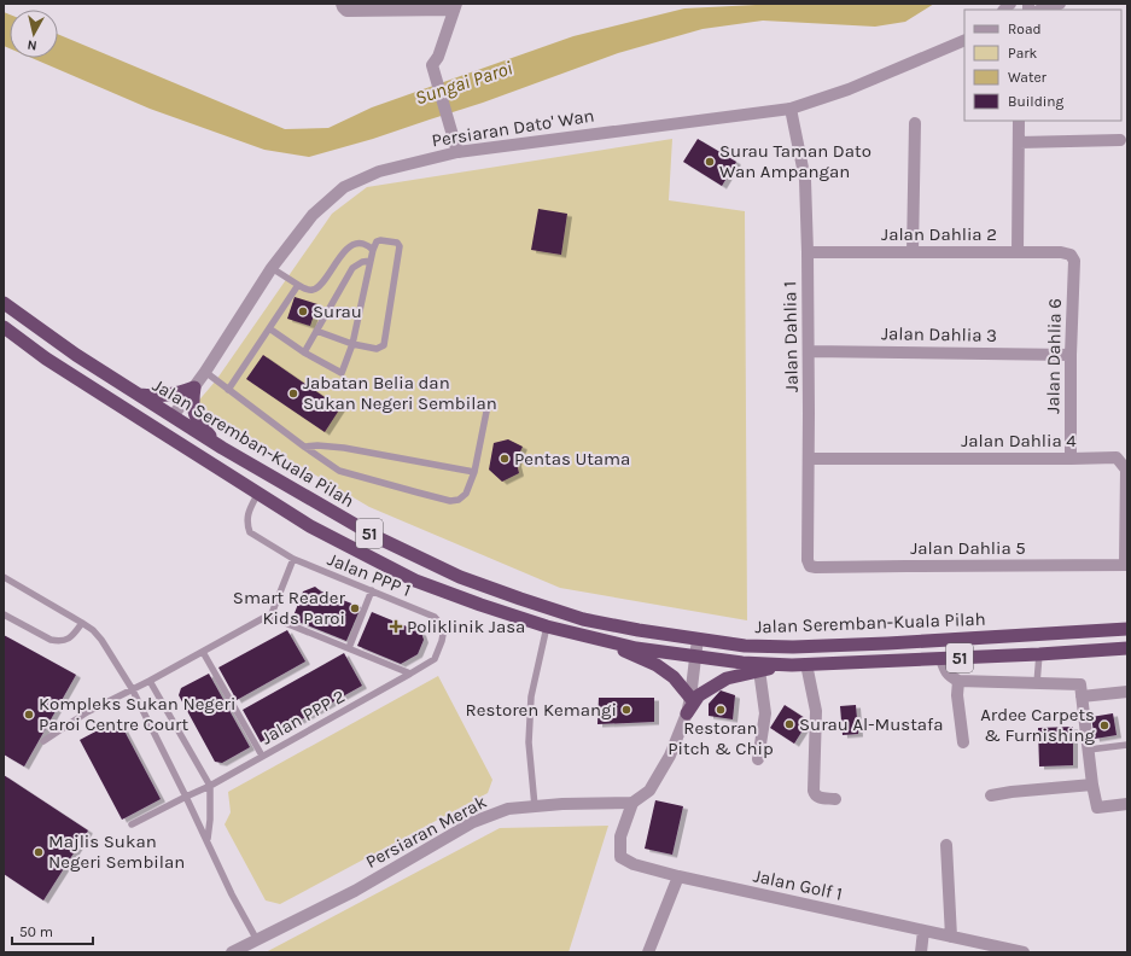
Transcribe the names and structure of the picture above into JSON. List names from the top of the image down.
{
  "streets": {
    "highway": ["Jalan Seremban-Kuala Pilah", "51"],
    "street": [
      "Persiaran Dato' Wan",
      "Jalan Dahlia 2",
      "Jalan Dahlia 3",
      "Jalan Dahlia 1",
      "Jalan Dahlia 6",
      "Jalan Dahlia 4",
      "Jalan Dahlia 5",
      "Persiaran Merak",
      "Jalan Golf 1"
    ],
    "lane": ["Jalan PPP 1", "Jalan PPP 2"]
  },
  "crossings": [
    ["Persiaran Dato' Wan", "Jalan Dahlia 1"],
    ["Persiaran Dato' Wan", "Jalan Seremban-Kuala Pilah"],
    ["Jalan Dahlia 2", "Jalan Dahlia 1"],
    ["Jalan Dahlia 2", "Jalan Dahlia 6"],
    ["Jalan Dahlia 3", "Jalan Dahlia 1"],
    ["Jalan Dahlia 3", "Jalan Dahlia 6"],
    ["Jalan Dahlia 1", "Jalan Dahlia 4"],
    ["Jalan Dahlia 1", "Jalan Dahlia 5"],
    ["Jalan Dahlia 6", "Jalan Dahlia 4"],
    ["Jalan Dahlia 4", "Jalan Dahlia 5"],
    ["Jalan Seremban-Kuala Pilah", "Jalan PPP 1"],
    ["Jalan PPP 1", "Jalan PPP 2"],
    ["Persiaran Merak", "Jalan Golf 1"]
  ],
  "water": ["Sungai Paroi"],
  "places": {
    "other": [
      "Surau Taman Dato Wan Ampangan",
      "Surau",
      "Jabatan Belia dan Sukan Negeri Sembilan",
      "Pentas Utama",
      "Smart Reader Kids Paroi",
      "Restoren Kemangi",
      "Restoran Pitch & Chip",
      "Kompleks Sukan Negeri Paroi Centre Court",
      "Surau Al-Mustafa",
      "Ardee Carpets & Furnishing",
      "Majlis Sukan Negeri Sembilan"
    ],
    "health": ["Poliklinik Jasa"]
  },
  "legend": [
    "Road",
    "Park",
    "Water",
    "Building"
  ],
  "scale_bar": "50 m",
  "north": "bottom"
}
